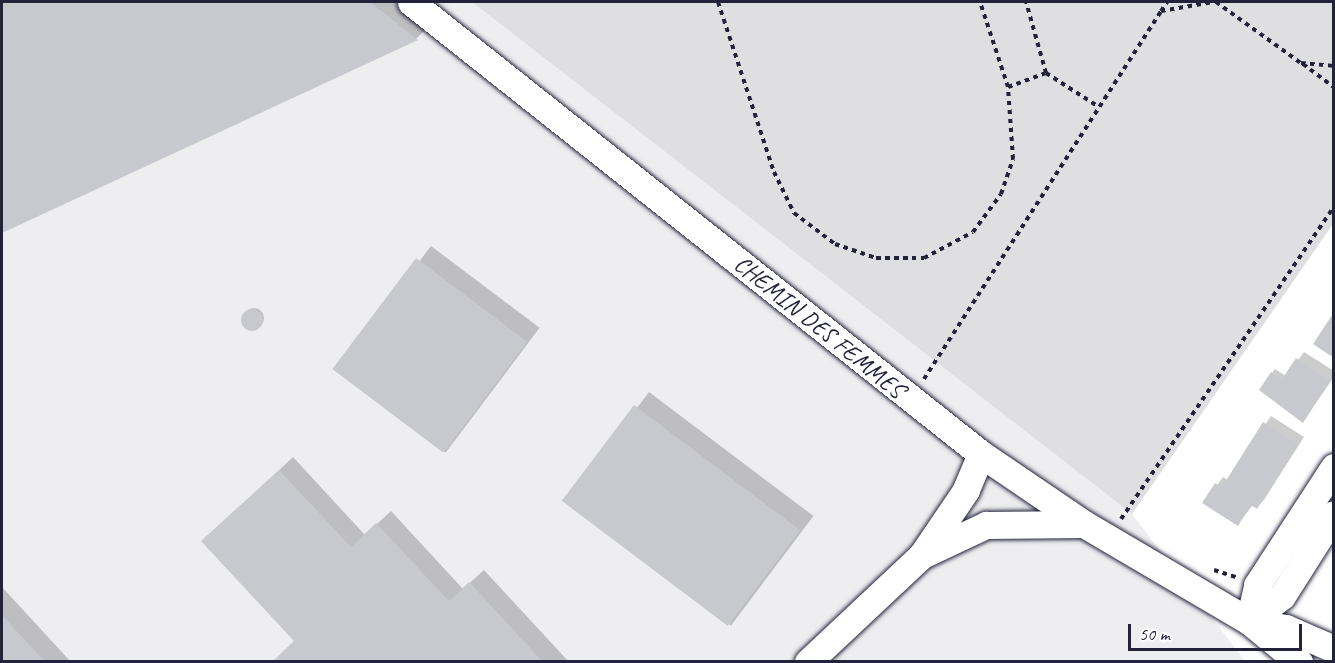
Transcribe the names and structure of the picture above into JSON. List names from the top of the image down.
{
  "streets": {
    "street": ["CHEMIN DES FEMMES"]
  },
  "scale_bar": "50 m"
}
